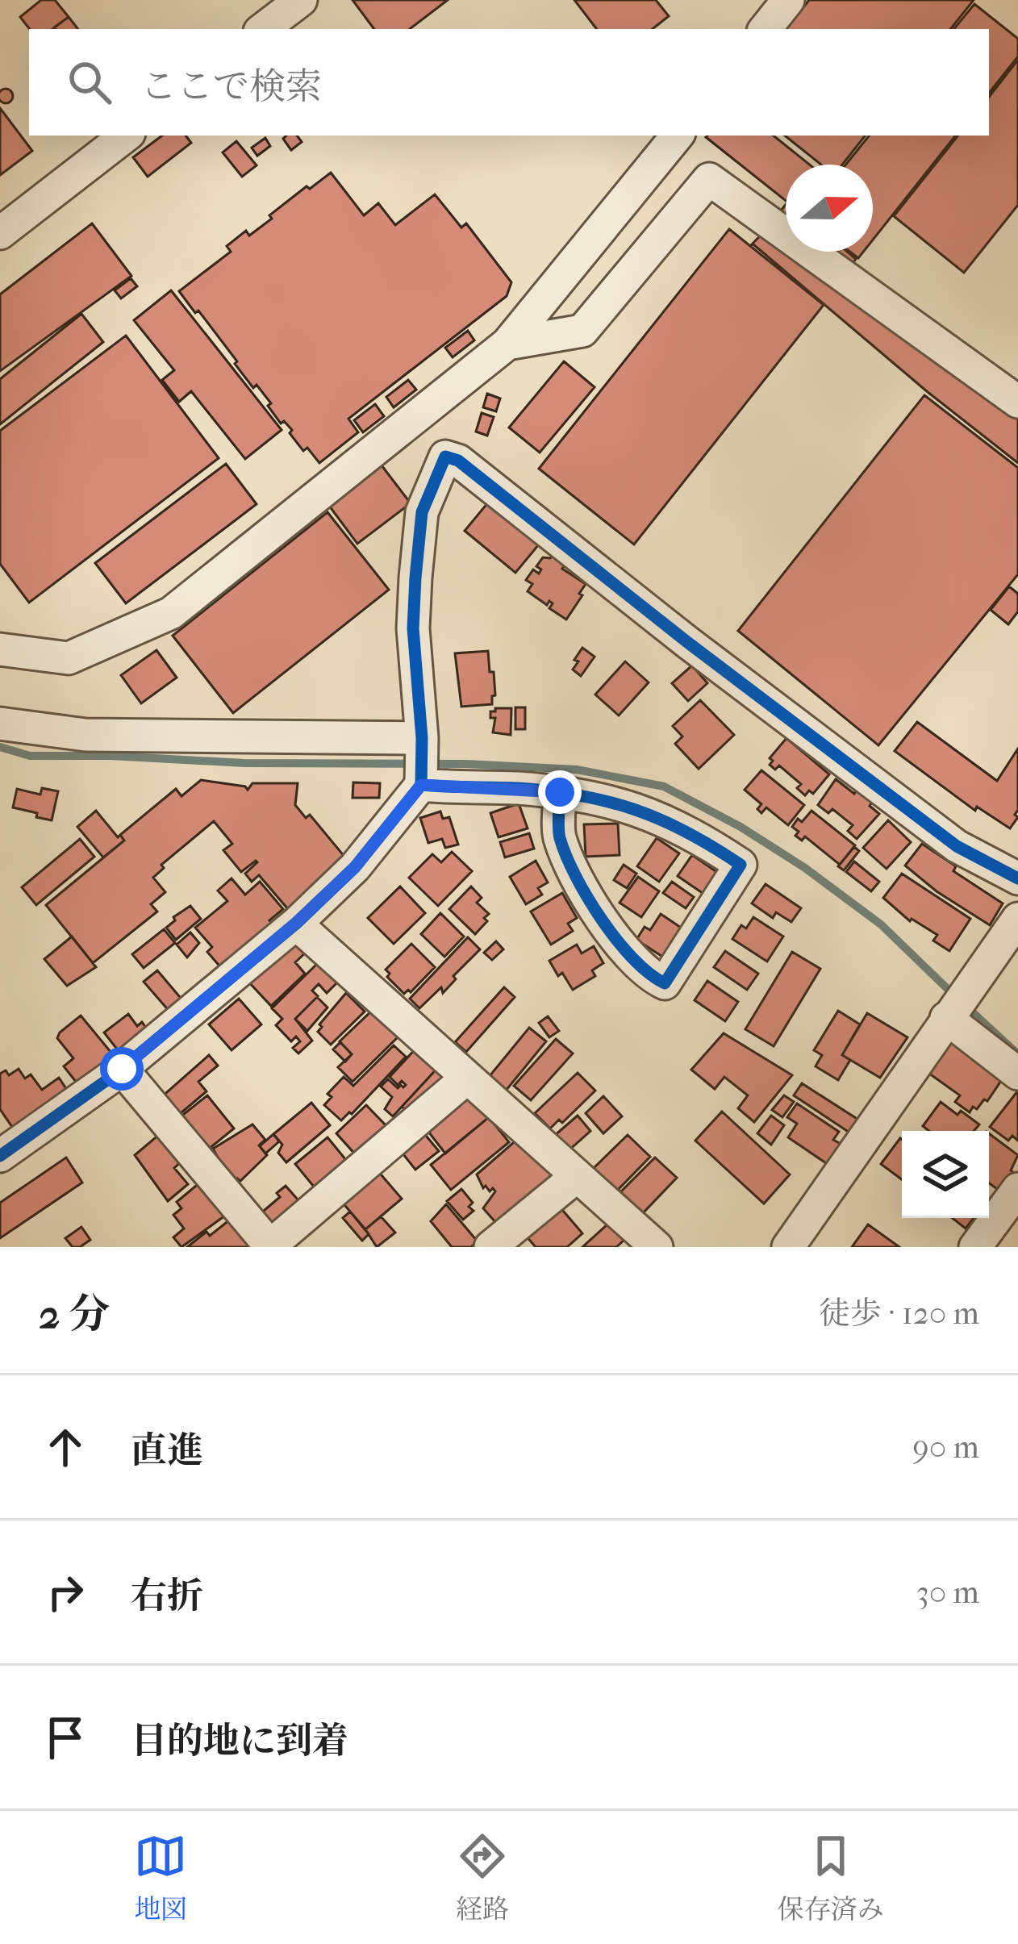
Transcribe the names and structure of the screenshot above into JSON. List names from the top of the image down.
{
  "north": "right",
  "page": {
    "search": "ここで検索",
    "heading": ["2 分", "徒歩 · 120 m"],
    "list": [
      ["直進", "90 m"],
      ["右折", "30 m"],
      "目的地に到着"
    ],
    "nav": ["地図", "経路", "保存済み"]
  }
}
